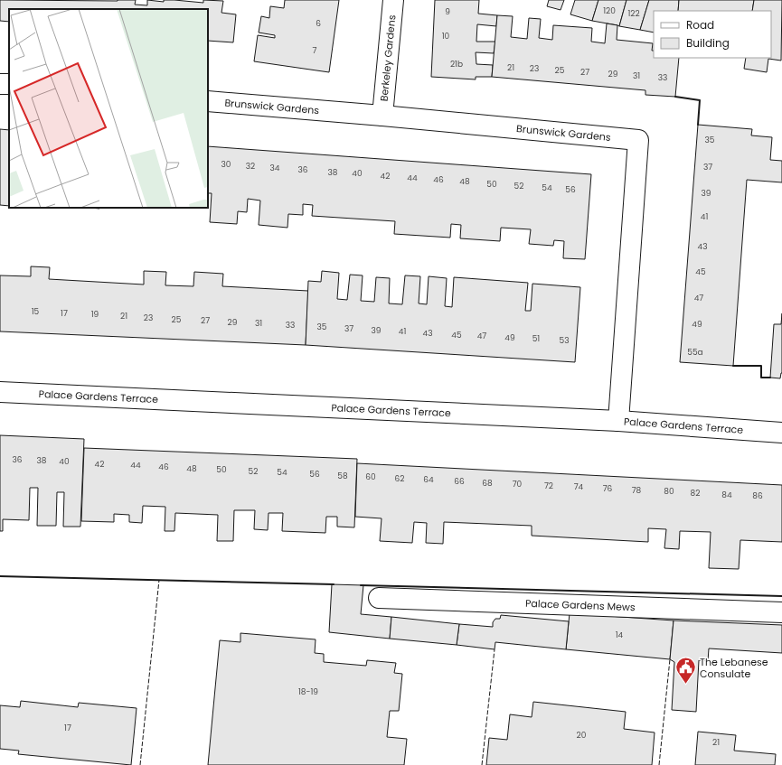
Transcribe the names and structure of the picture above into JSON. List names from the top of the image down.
{
  "streets": {
    "street": [
      "Berkeley Gardens",
      "Brunswick Gardens",
      "Palace Gardens Terrace",
      "Palace Gardens Mews"
    ]
  },
  "crossings": [
    ["Berkeley Gardens", "Brunswick Gardens"],
    ["Brunswick Gardens", "Palace Gardens Terrace"]
  ],
  "places": {
    "public building": ["The Lebanese Consulate"]
  },
  "house_numbers": [
    "120",
    "9",
    "122",
    "6",
    "10",
    "7",
    "21b",
    "21",
    "23",
    "25",
    "27",
    "29",
    "31",
    "33",
    "35",
    "30",
    "32",
    "37",
    "34",
    "36",
    "38",
    "40",
    "42",
    "44",
    "46",
    "48",
    "50",
    "52",
    "54",
    "56",
    "39",
    "41",
    "43",
    "45",
    "47",
    "15",
    "17",
    "19",
    "21",
    "23",
    "25",
    "27",
    "29",
    "31",
    "49",
    "33",
    "35",
    "37",
    "39",
    "41",
    "43",
    "45",
    "47",
    "49",
    "51",
    "53",
    "55a",
    "36",
    "38",
    "40",
    "42",
    "44",
    "46",
    "48",
    "50",
    "52",
    "54",
    "56",
    "58",
    "60",
    "62",
    "64",
    "66",
    "68",
    "70",
    "72",
    "74",
    "76",
    "78",
    "80",
    "82",
    "84",
    "86",
    "14",
    "18-19",
    "17",
    "20",
    "21"
  ],
  "legend": ["Road", "Building"]
}
